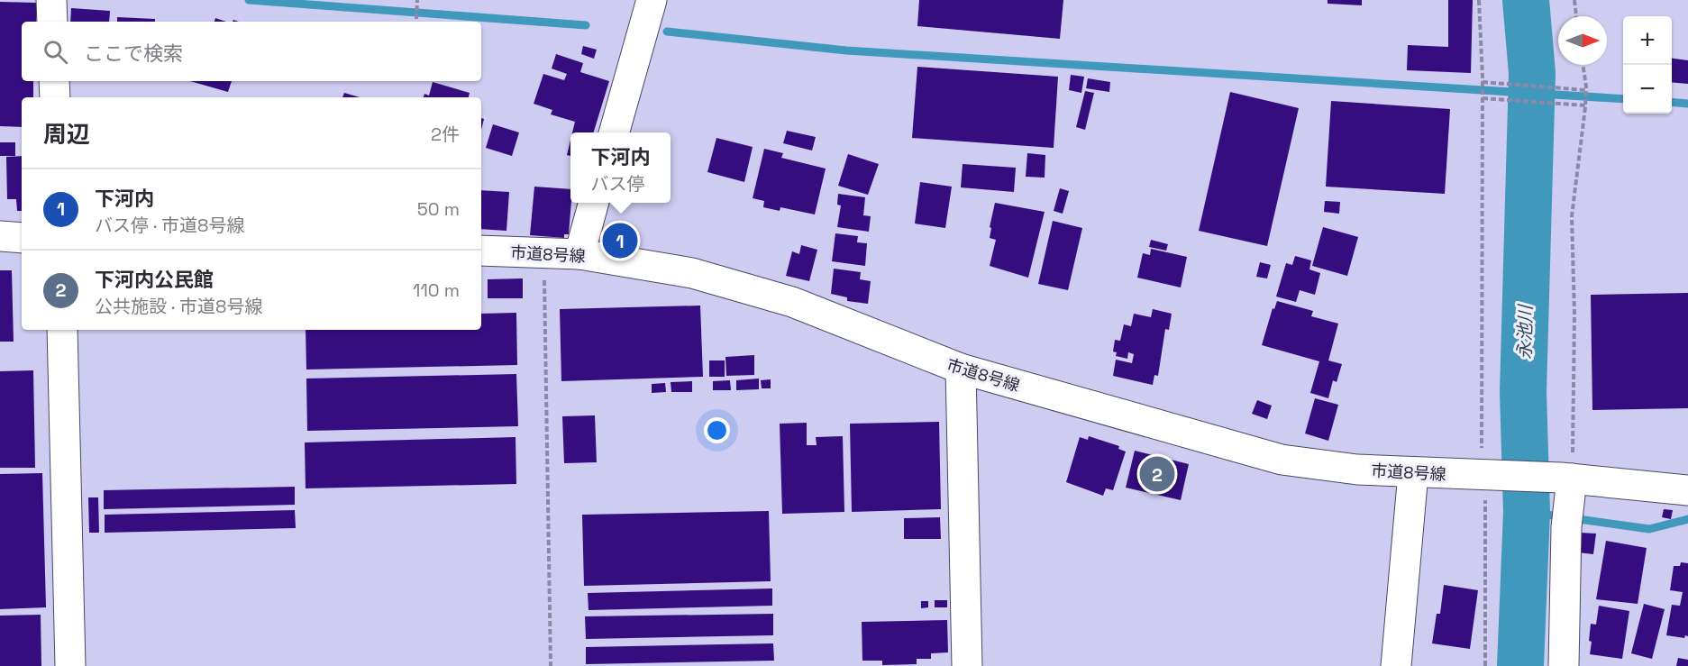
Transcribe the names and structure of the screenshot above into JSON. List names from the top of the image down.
{
  "streets": {
    "street": ["市道8号線"]
  },
  "water": ["永池川"],
  "north": "right",
  "page": {
    "map_buttons": ["+", "−"],
    "search": "ここで検索",
    "heading": ["周辺", "2件"],
    "popup": ["下河内", "バス停"],
    "list": [
      {
        "mark": "1",
        "name": "下河内",
        "note": "バス停 · 市道8号線",
        "value": "50 m"
      },
      {
        "mark": "2",
        "name": "下河内公民館",
        "note": "公共施設 · 市道8号線",
        "value": "110 m"
      }
    ],
    "pins": ["1", "2"]
  }
}
